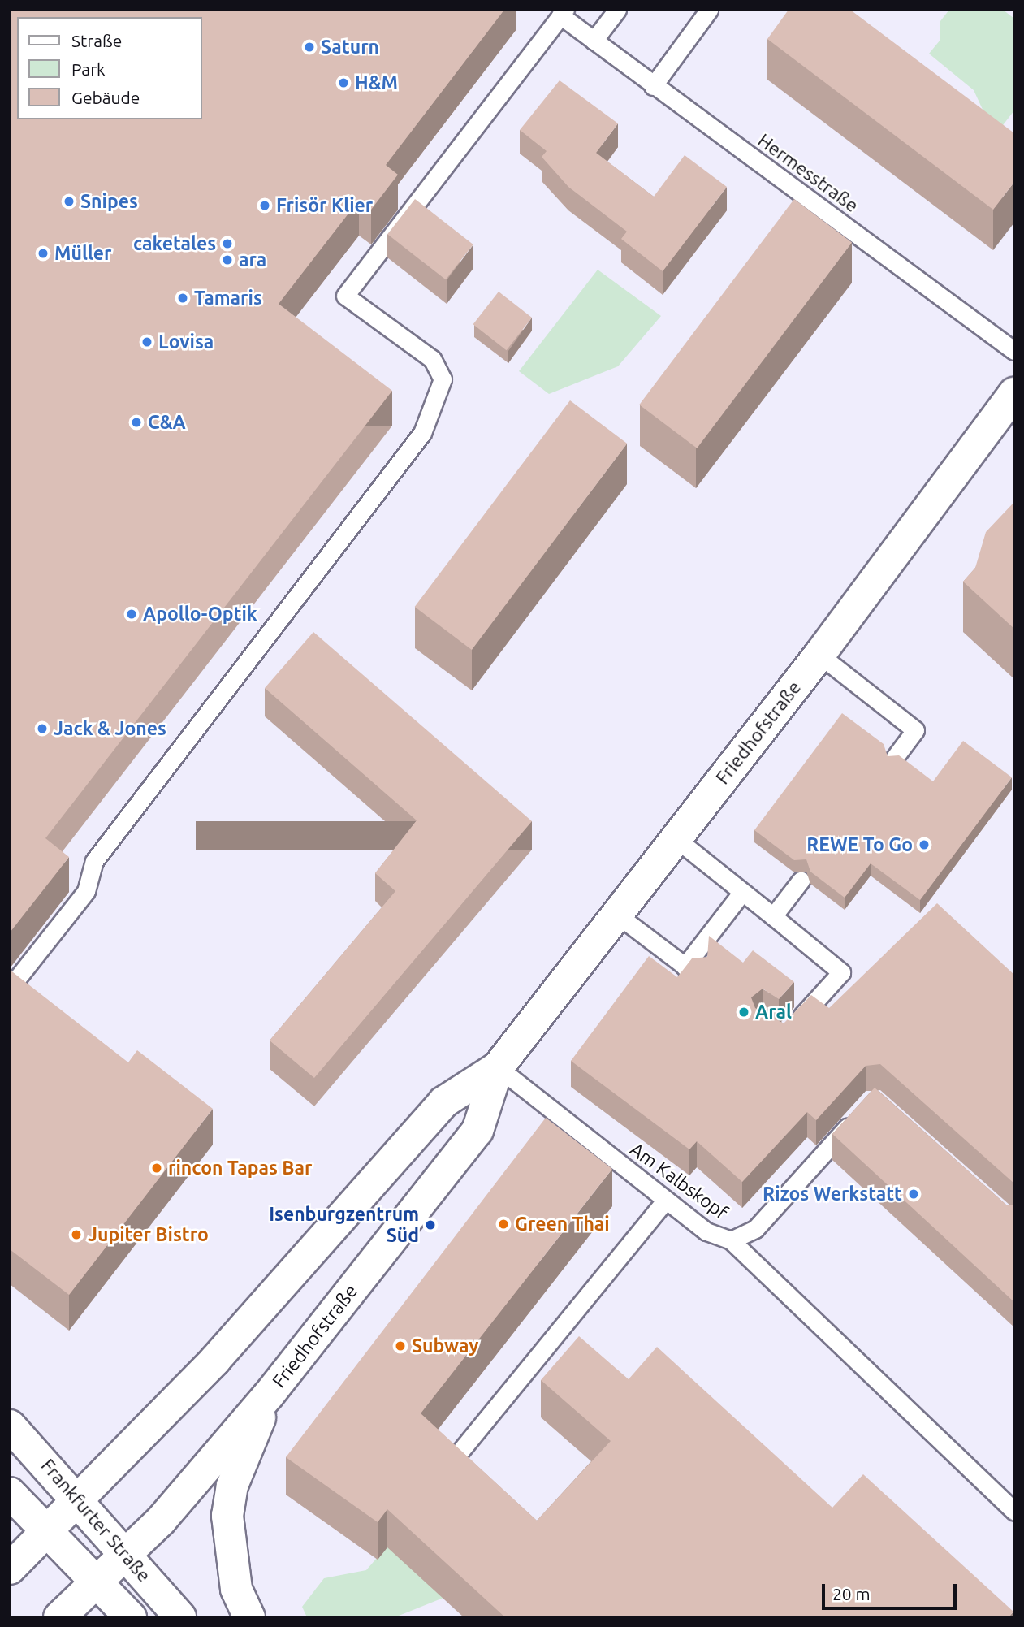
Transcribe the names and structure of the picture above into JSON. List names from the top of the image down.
{
  "streets": {
    "main road": ["Friedhofstraße", "Frankfurter Straße"],
    "lane": ["Hermesstraße", "Am Kalbskopf"]
  },
  "crossings": [
    ["Friedhofstraße", "Am Kalbskopf"],
    ["Friedhofstraße", "Frankfurter Straße"]
  ],
  "places": [
    "Saturn",
    "H&M",
    "Snipes",
    "Frisör Klier",
    "caketales",
    "Müller",
    "ara",
    "Tamaris",
    "Lovisa",
    "C&A",
    "Apollo-Optik",
    "Jack & Jones",
    "REWE To Go",
    "Aral",
    "rincon Tapas Bar",
    "Rizos Werkstatt",
    "Green Thai",
    "Isenburgzentrum Süd",
    "Jupiter Bistro",
    "Subway"
  ],
  "legend": ["Straße", "Park", "Gebäude"],
  "scale_bar": "20 m"
}
